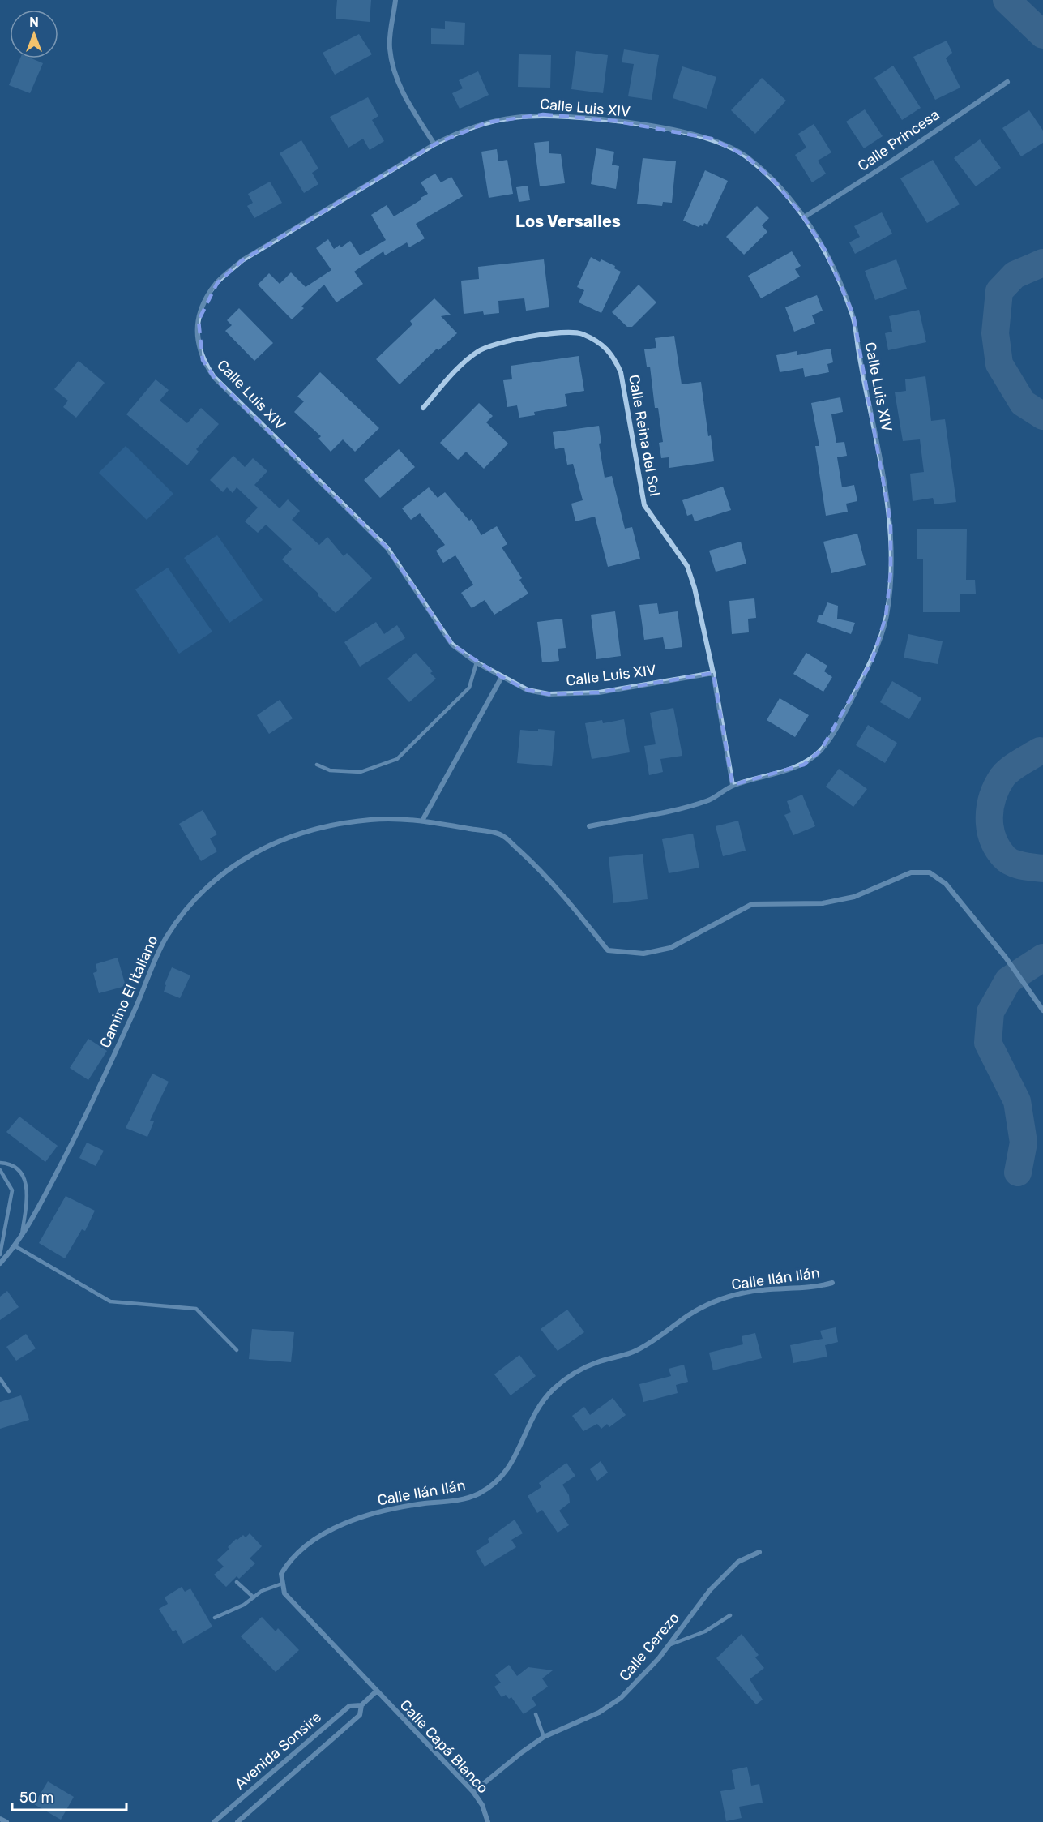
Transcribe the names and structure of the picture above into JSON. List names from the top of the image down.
{
  "streets": {
    "street": [
      "Calle Luis XIV",
      "Calle Princesa",
      "Calle Reina del Sol",
      "Camino El Italiano",
      "Calle Ilán Ilán",
      "Calle Cerezo",
      "Calle Capá Blanco",
      "Avenida Sonsire"
    ]
  },
  "crossings": [
    ["Calle Luis XIV", "Calle Princesa"],
    ["Calle Luis XIV", "Calle Reina del Sol"],
    ["Calle Cerezo", "Calle Capá Blanco"],
    ["Calle Capá Blanco", "Avenida Sonsire"]
  ],
  "districts": ["Los Versalles"],
  "scale_bar": "50 m",
  "north": "top"
}
